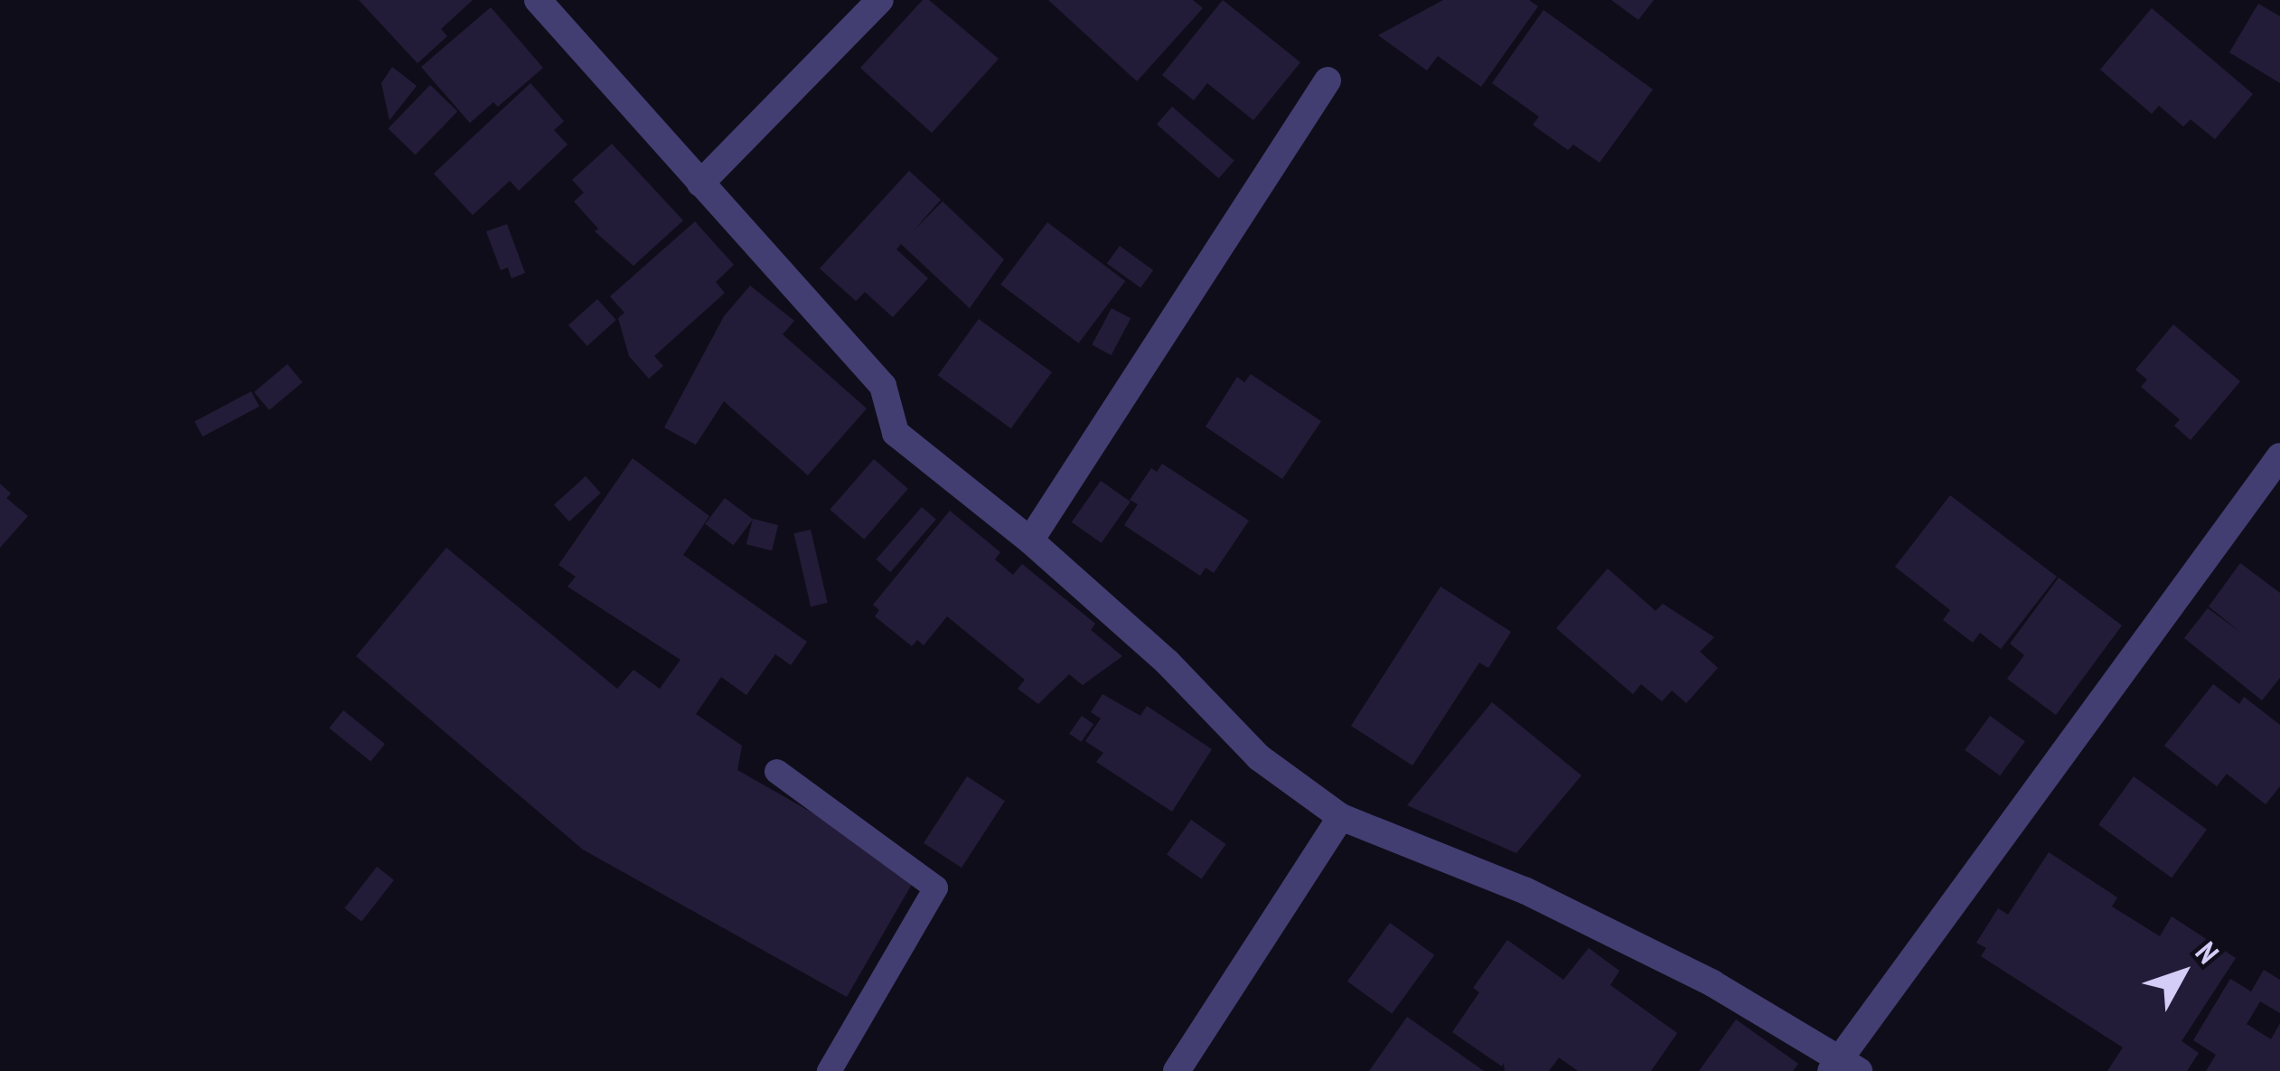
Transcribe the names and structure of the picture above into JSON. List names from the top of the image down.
{
  "north": "top right"
}
